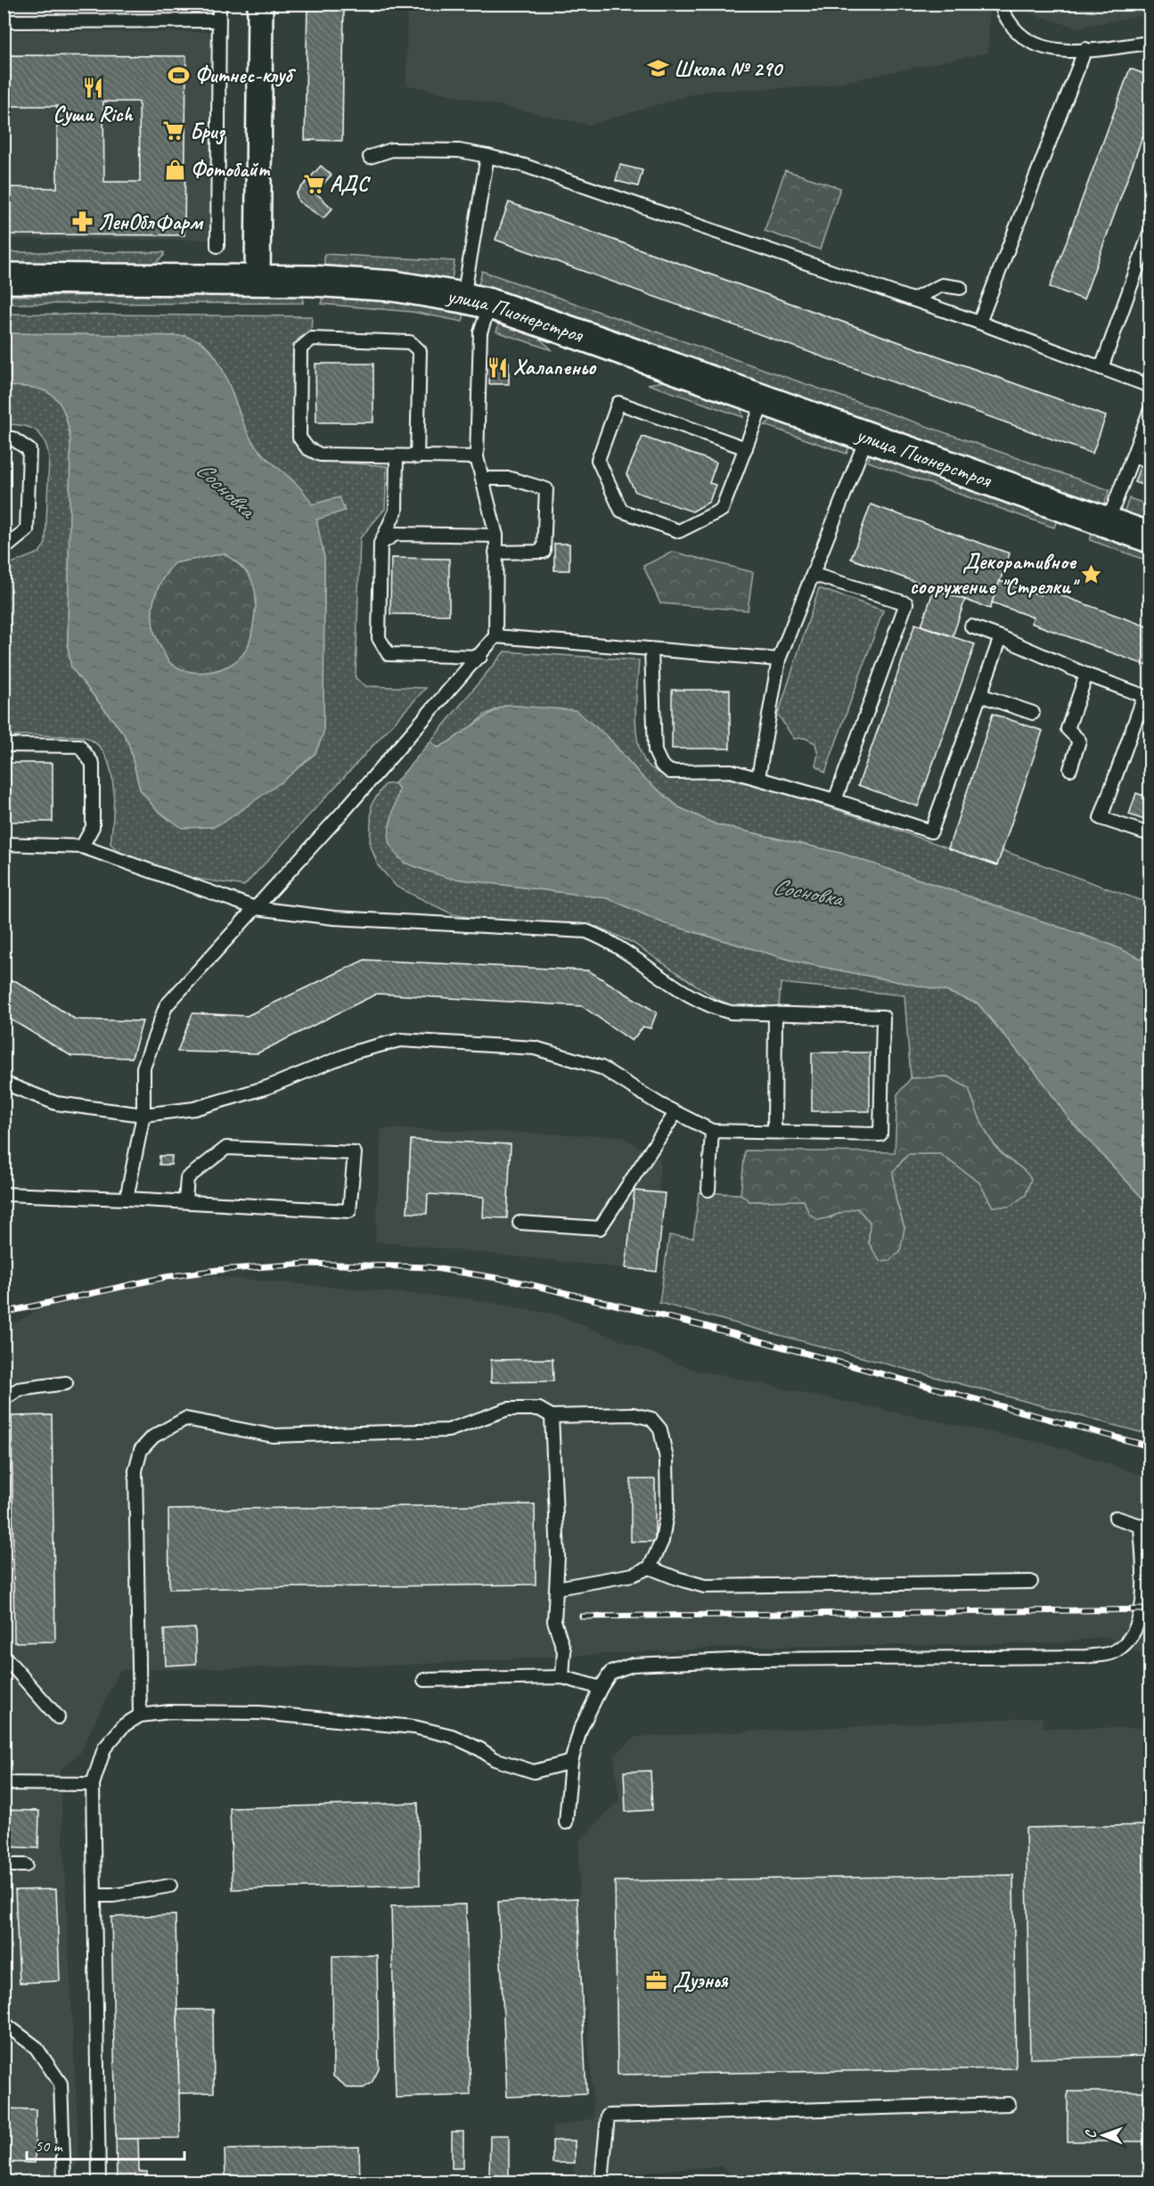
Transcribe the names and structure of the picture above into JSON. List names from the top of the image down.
{
  "streets": {
    "street": ["улица Пионерстроя"]
  },
  "water": ["Сосновка"],
  "places": {
    "school or university": ["Школа № 290"],
    "sports": ["Фитнес-клуб"],
    "restaurant": ["Суши Rich", "Халапеньо"],
    "supermarket": ["Бриз", "АДС"],
    "shop": ["Фотобайт"],
    "pharmacy": ["ЛенОблФарм"],
    "place": ["Декоративное сооружение \"Стрелки\""],
    "office": ["Дуэнья"]
  },
  "scale_bar": "50 m",
  "north": "left"
}
